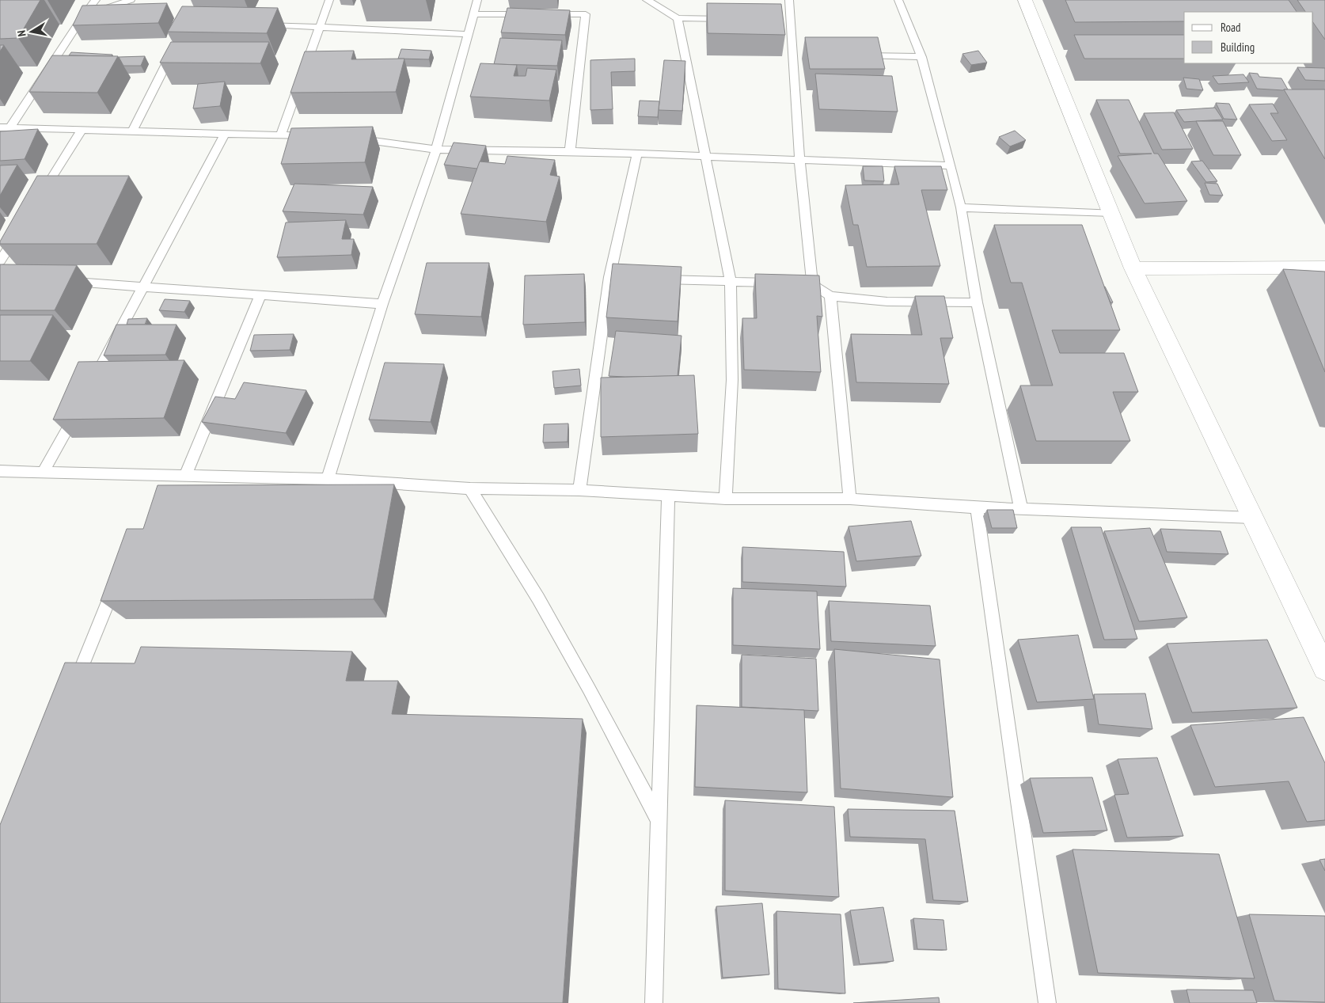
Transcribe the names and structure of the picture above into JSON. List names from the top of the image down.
{
  "legend": ["Road", "Building"],
  "north": "left"
}
